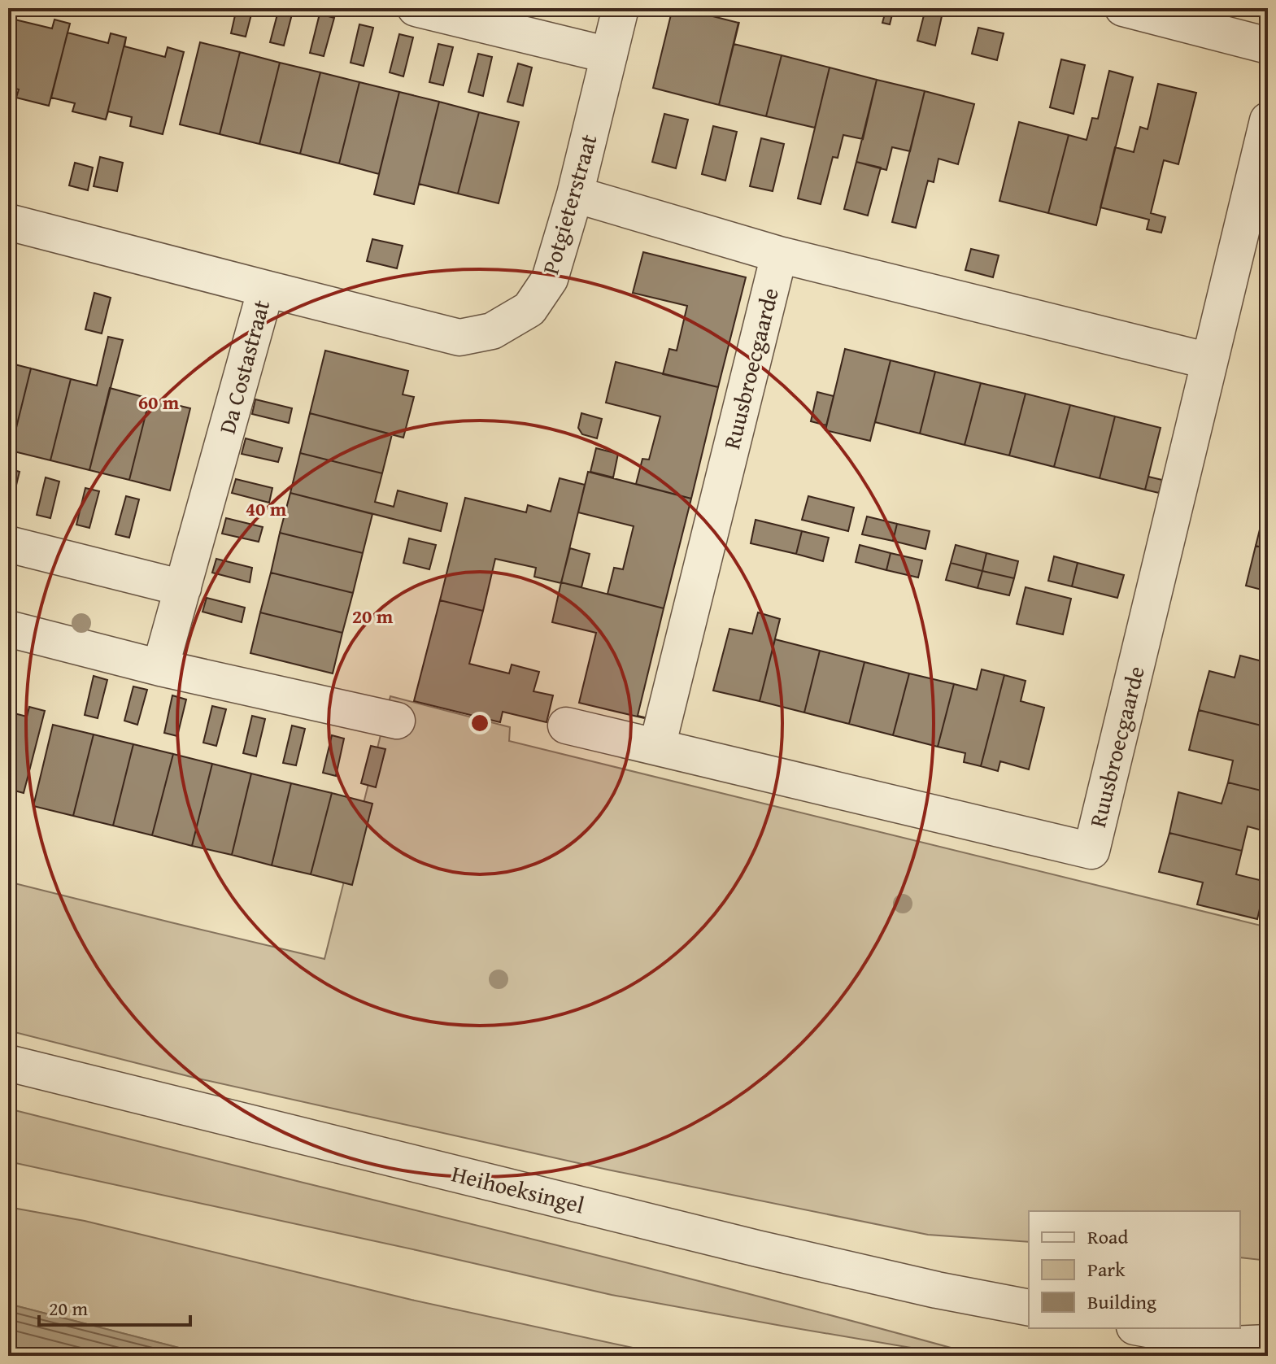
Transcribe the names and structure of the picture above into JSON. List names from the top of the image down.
{
  "streets": {
    "street": [
      "Potgieterstraat",
      "Da Costastraat",
      "Ruusbroecgaarde",
      "Heihoeksingel"
    ]
  },
  "crossings": [
    ["Potgieterstraat", "Da Costastraat"]
  ],
  "legend": ["Road", "Park", "Building"],
  "scale_bar": "20 m",
  "rings": ["60 m", "40 m", "20 m"]
}
